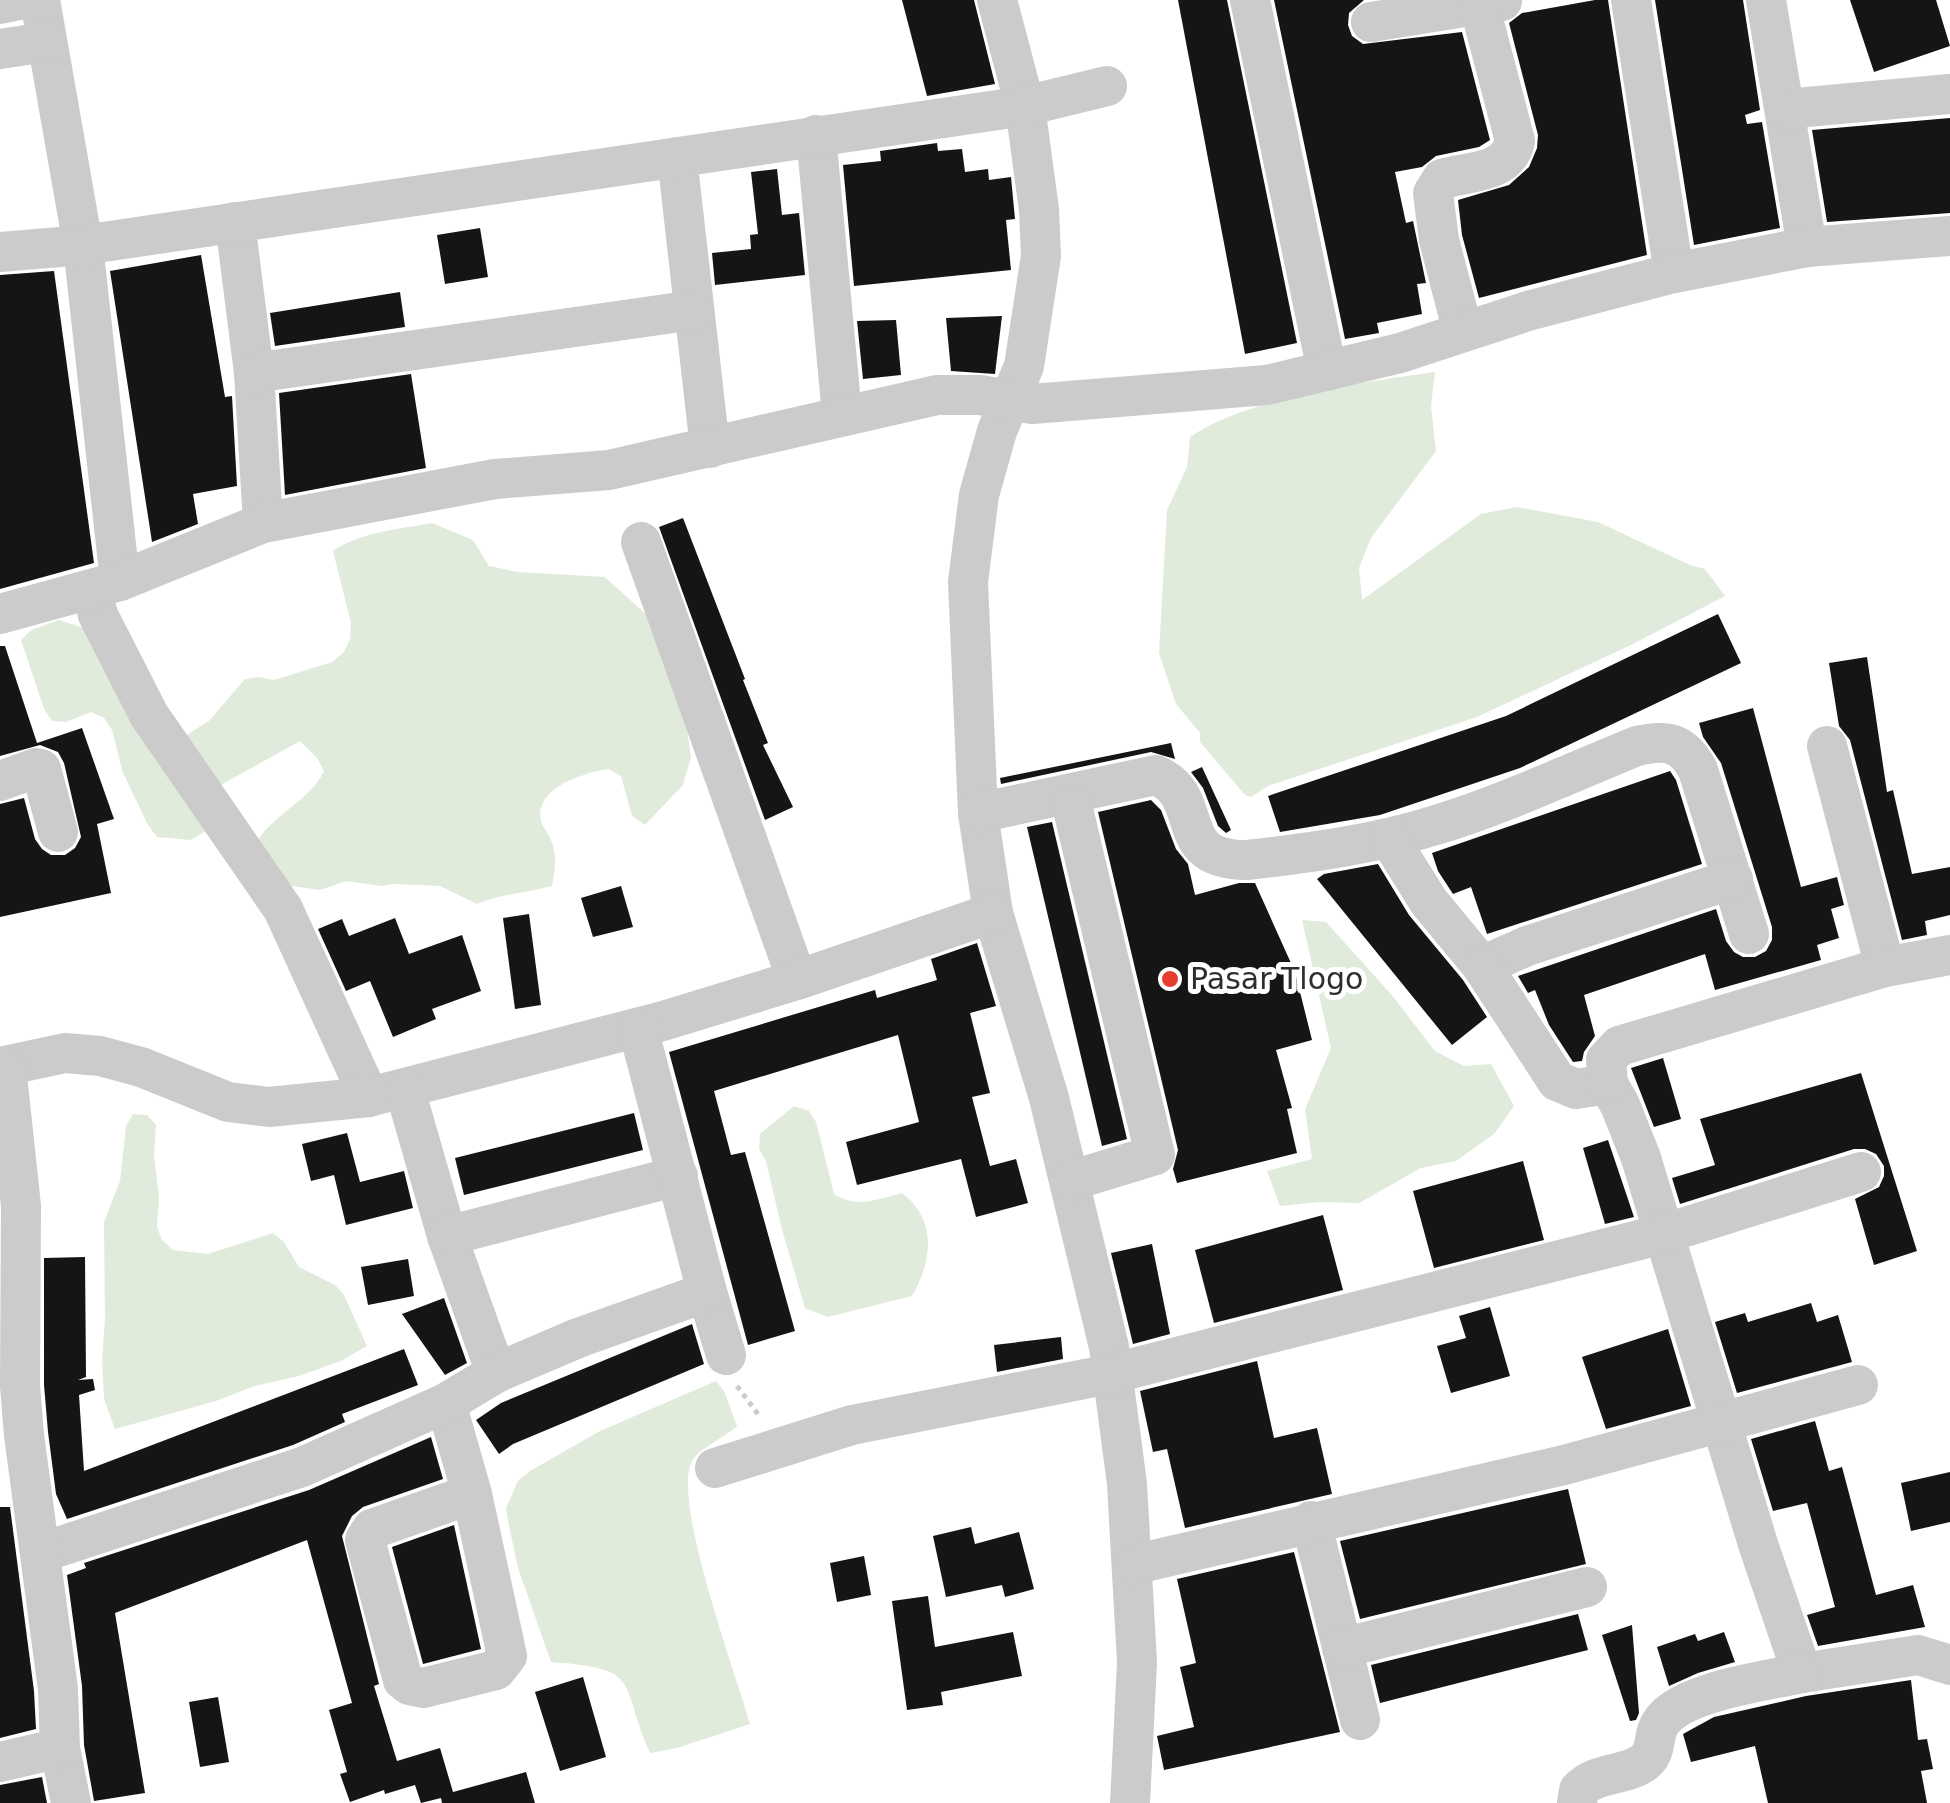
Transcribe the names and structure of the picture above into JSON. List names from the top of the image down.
{
  "places": ["Pasar Tlogo"]
}
